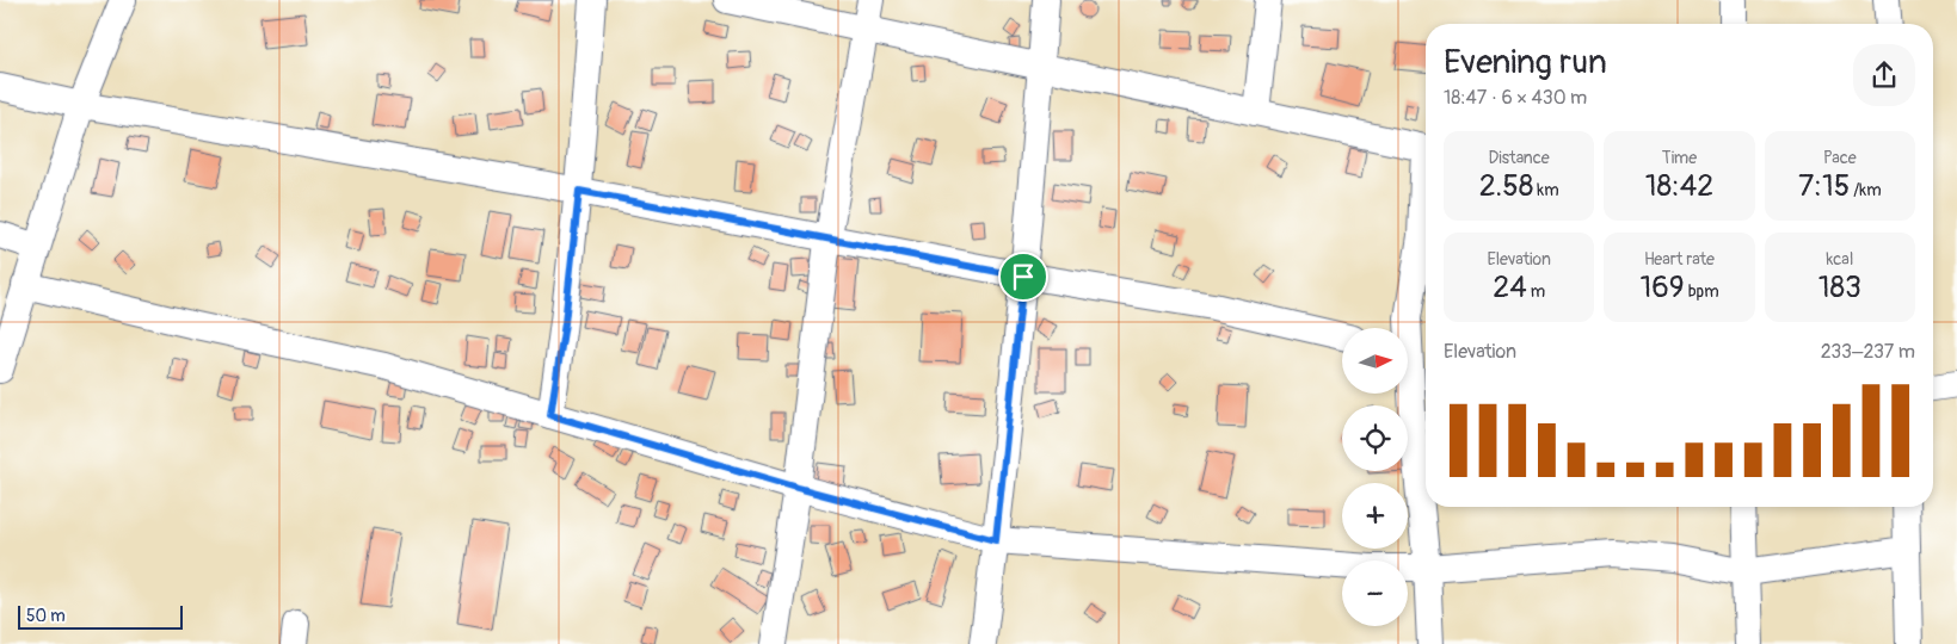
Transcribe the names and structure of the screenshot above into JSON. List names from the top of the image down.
{
  "scale_bar": "50 m",
  "north": "right",
  "page": {
    "heading": ["Evening run", "18:47 · 6 × 430 m"],
    "stats": [
      ["Distance", "2.58 km"],
      ["Time", "18:42"],
      ["Pace", "7:15 /km"],
      ["Elevation", "24 m"],
      ["Heart rate", "169 bpm"],
      ["kcal", "183"]
    ],
    "map_buttons": ["+", "−"],
    "chart": ["Elevation", "233–237 m"],
    "scale": "50 m"
  }
}
